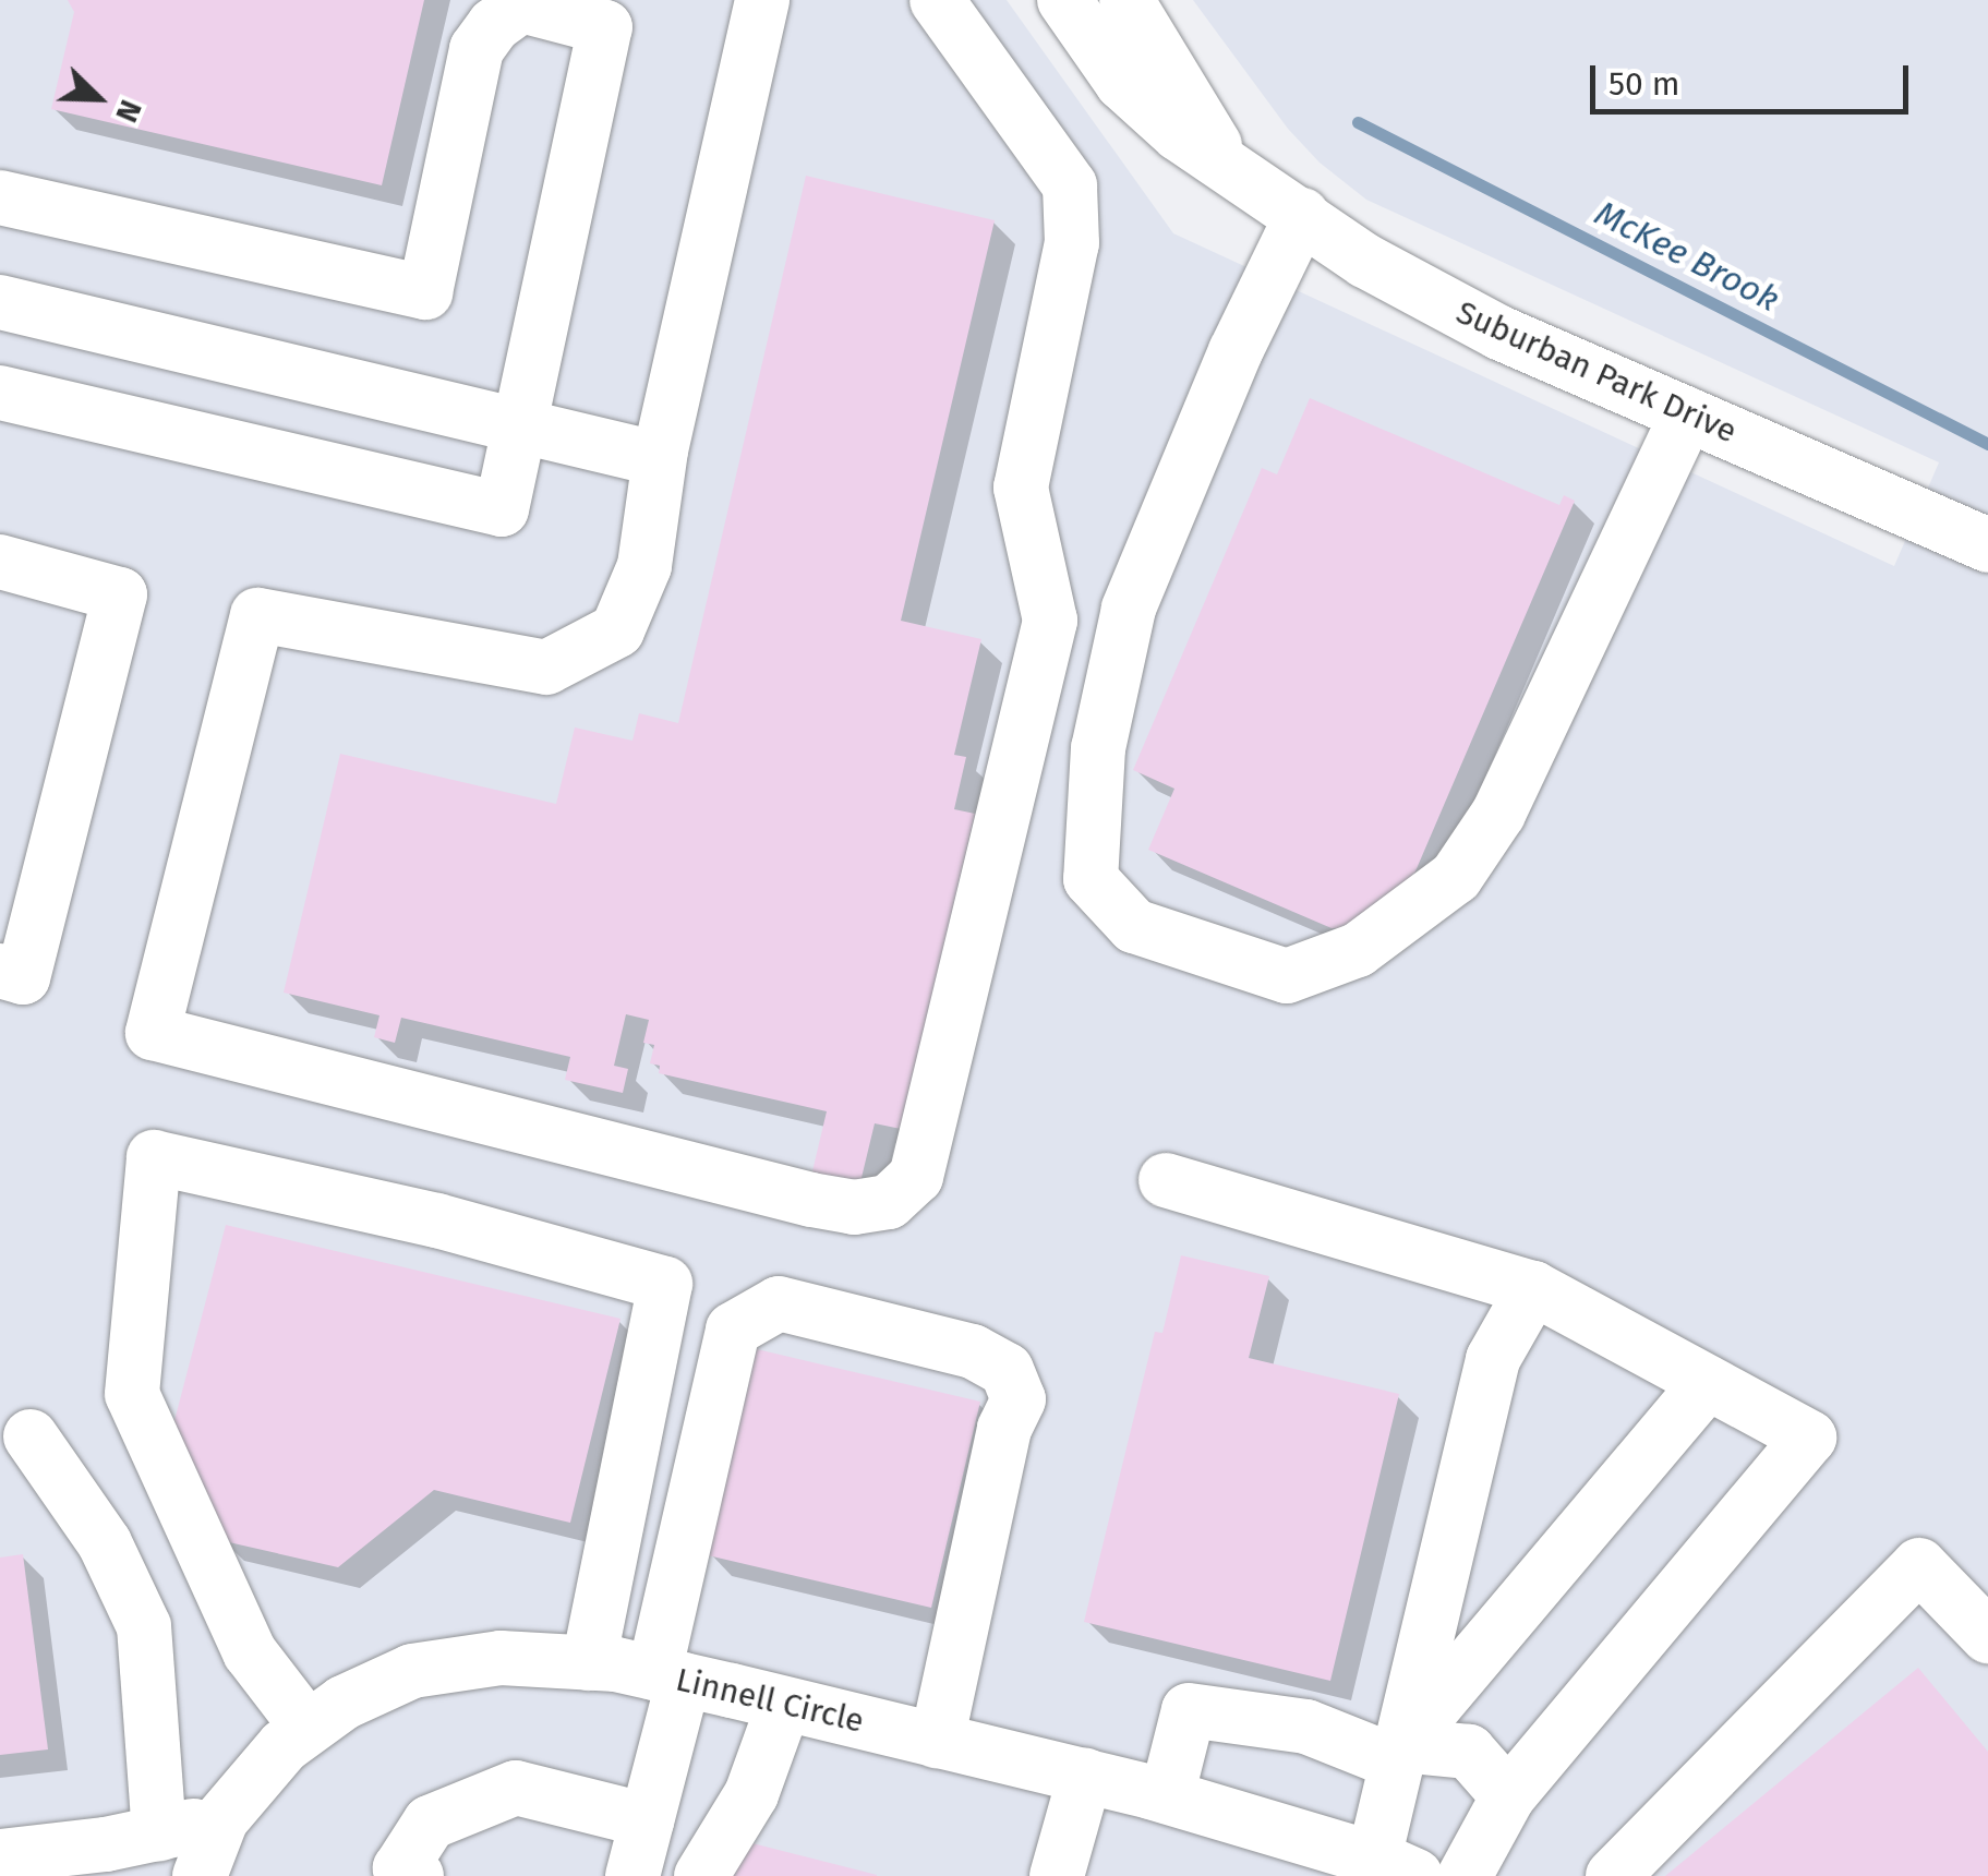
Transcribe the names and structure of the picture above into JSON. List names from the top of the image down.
{
  "streets": {
    "street": ["Suburban Park Drive", "Linnell Circle"]
  },
  "water": ["McKee Brook"],
  "scale_bar": "50 m",
  "north": "bottom right"
}
